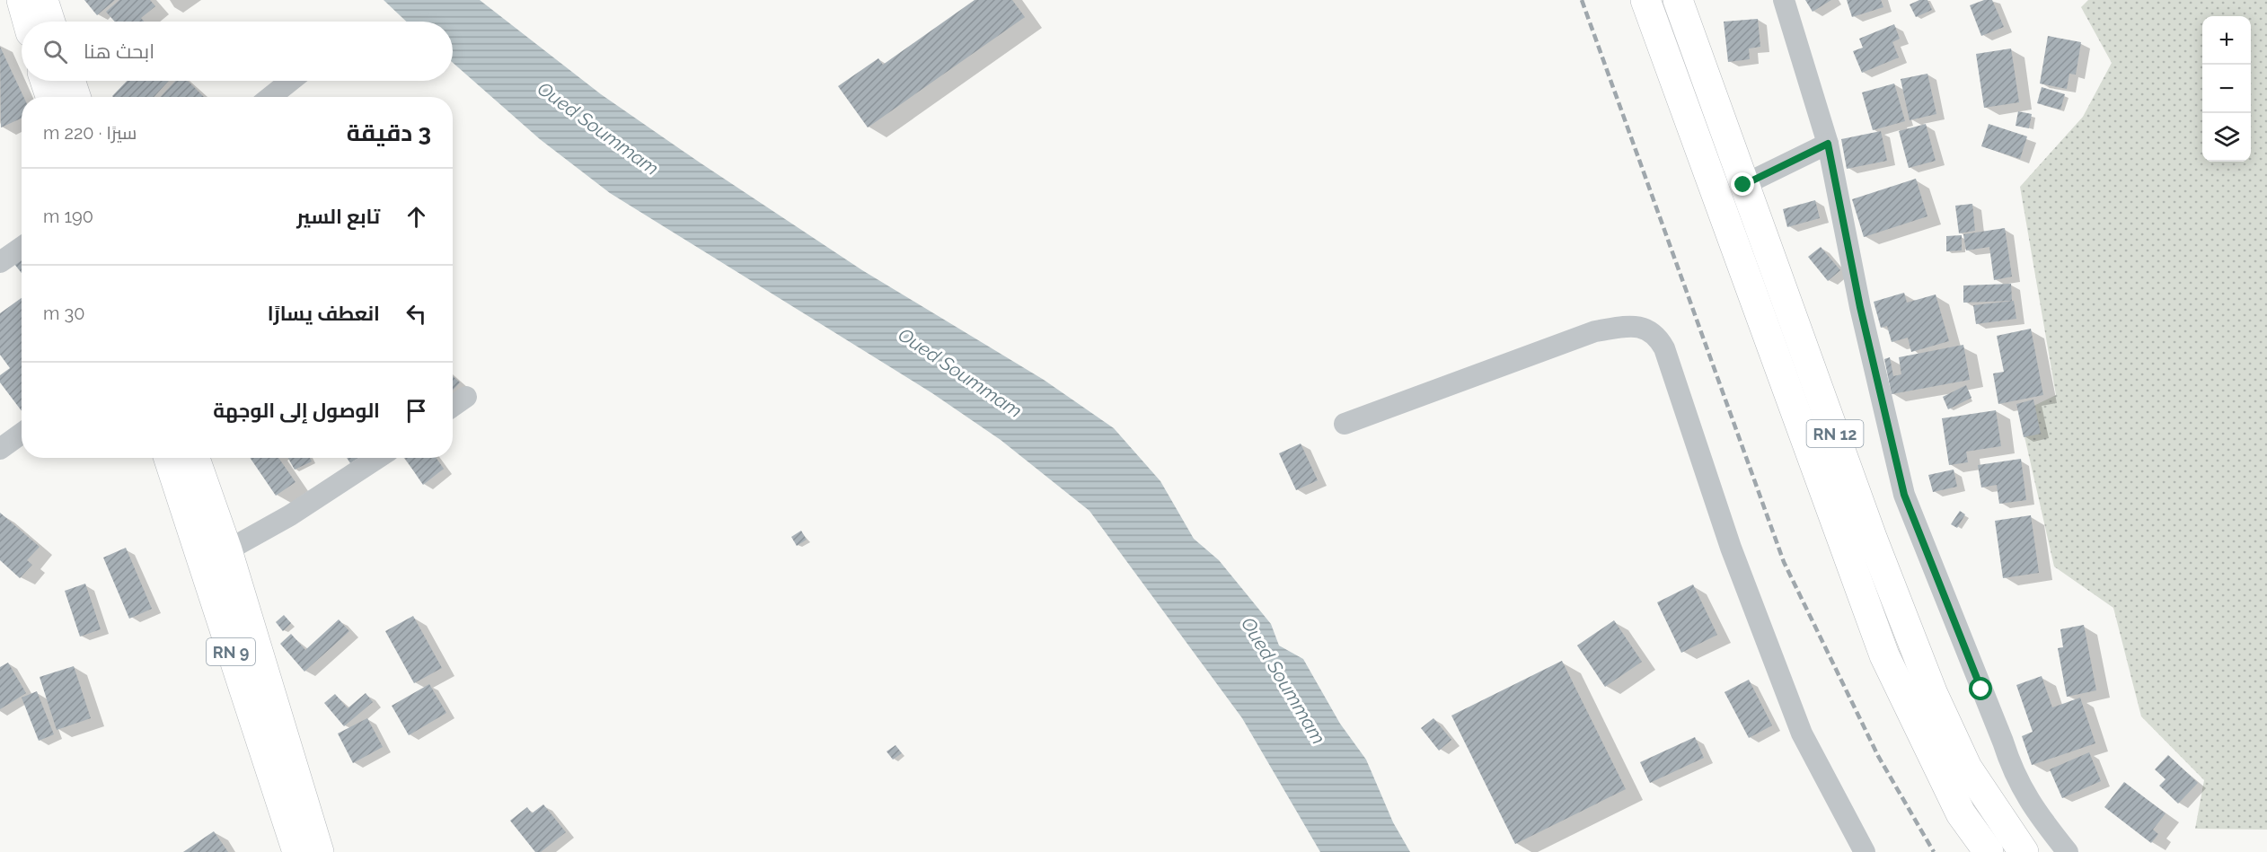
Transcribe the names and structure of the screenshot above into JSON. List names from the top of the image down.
{
  "streets": {
    "highway": ["RN 12", "RN 9"]
  },
  "water": ["Oued Soummam"],
  "page": {
    "map_buttons": ["+", "−"],
    "search": "ابحث هنا",
    "heading": ["3 دقيقة", "سيرًا · 220 m"],
    "list": [
      ["تابع السير", "190 m"],
      ["انعطف يسارًا", "30 m"],
      "الوصول إلى الوجهة"
    ]
  }
}
